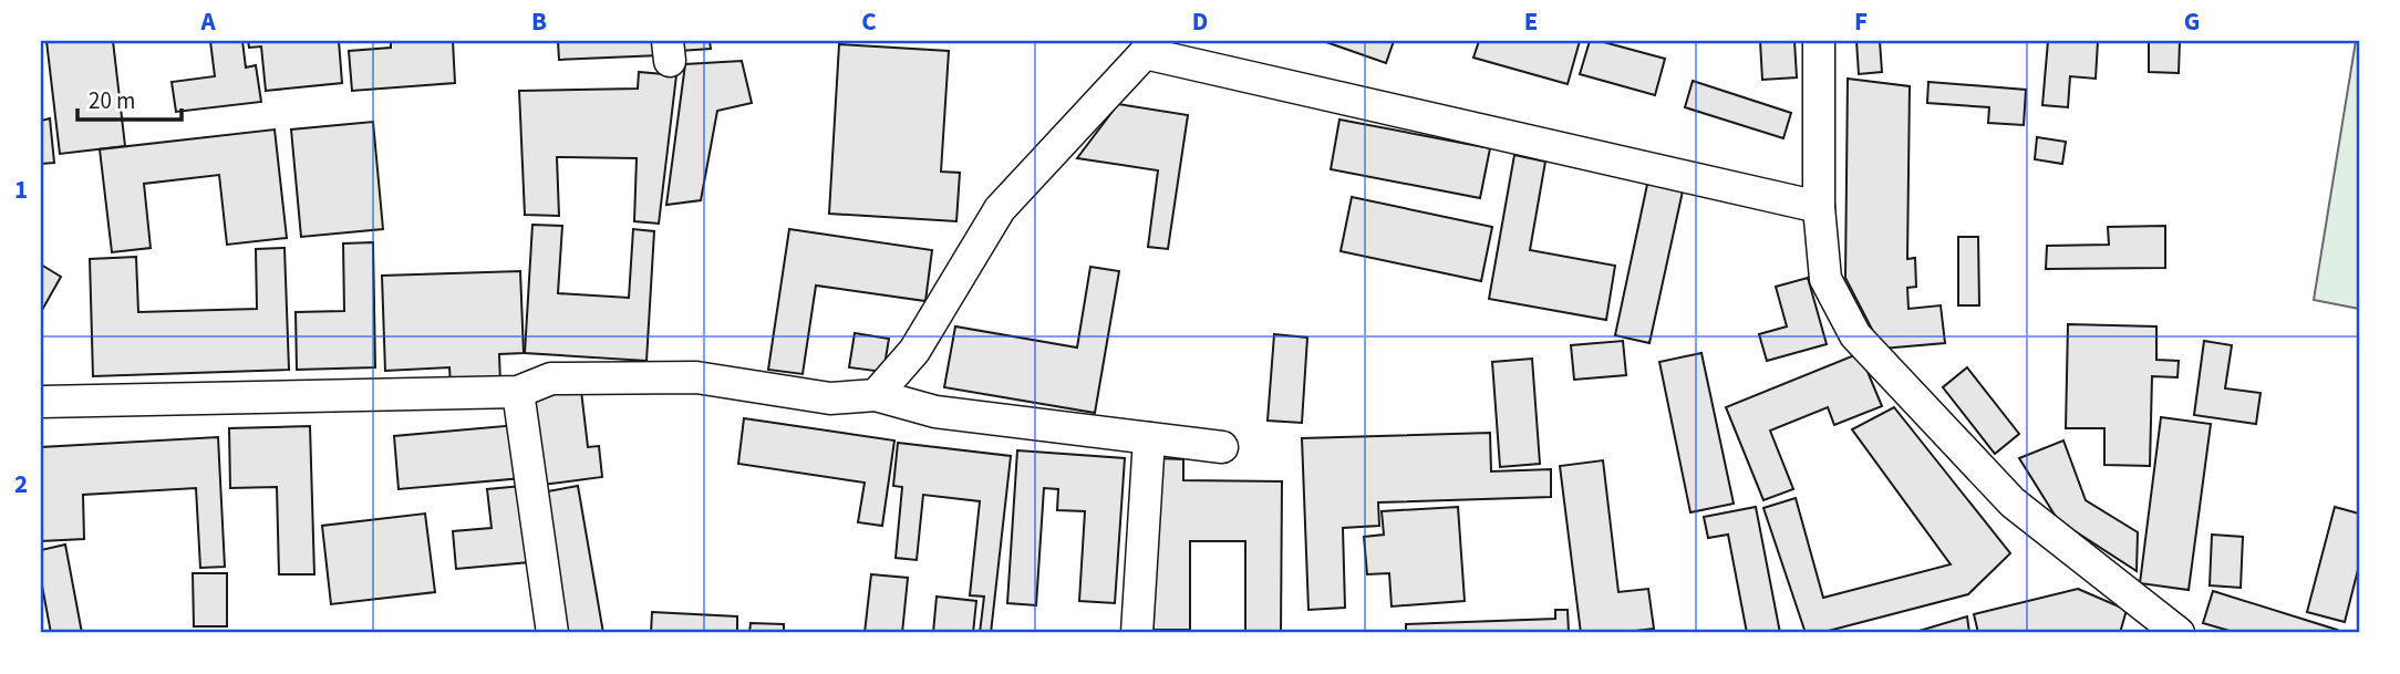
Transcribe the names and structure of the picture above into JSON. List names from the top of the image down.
{
  "scale_bar": "20 m",
  "grid": {
    "columns": [
      "A",
      "B",
      "C",
      "D",
      "E",
      "F",
      "G"
    ],
    "rows": ["1", "2"]
  }
}
